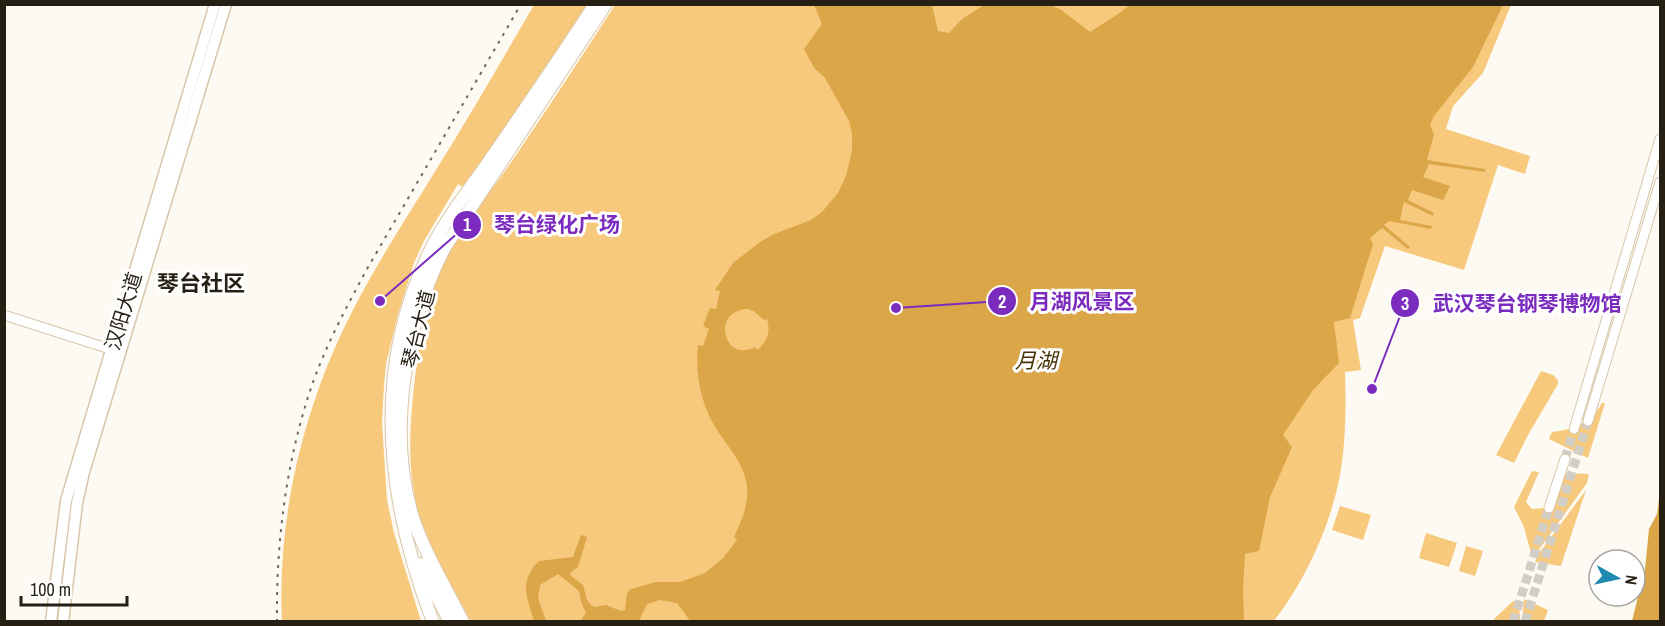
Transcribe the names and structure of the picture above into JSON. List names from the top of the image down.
{
  "streets": {
    "highway": ["琴台大道"],
    "main road": ["汉阳大道"]
  },
  "districts": ["琴台社区"],
  "water": ["月湖"],
  "places": ["琴台绿化广场", "月湖风景区", "武汉琴台钢琴博物馆"],
  "scale_bar": "100 m",
  "north": "right"
}
